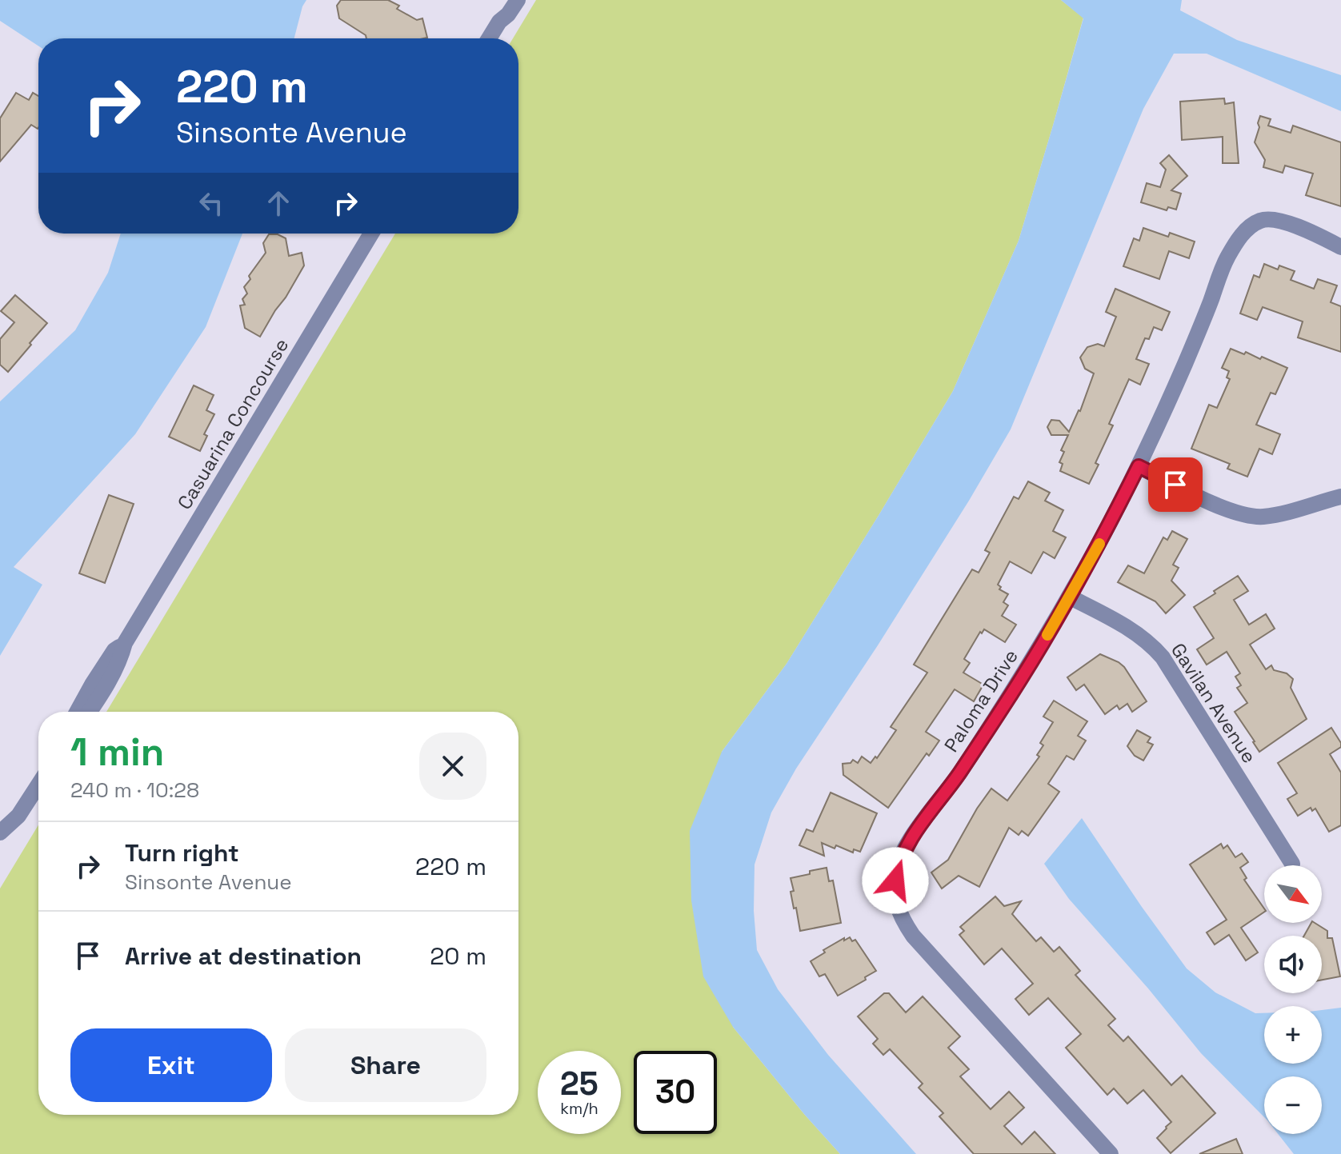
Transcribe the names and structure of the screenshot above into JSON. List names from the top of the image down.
{
  "streets": {
    "street": ["Casuarina Concourse", "Paloma Drive", "Gavilan Avenue"]
  },
  "crossings": [
    ["Paloma Drive", "Gavilan Avenue"]
  ],
  "north": "bottom right",
  "page": {
    "turn": ["220 m", "Sinsonte Avenue"],
    "heading": ["1 min", "240 m · 10:28"],
    "list": [
      {
        "name": "Turn right",
        "note": "Sinsonte Avenue",
        "value": "220 m"
      },
      {
        "name": "Arrive at destination",
        "value": "20 m"
      }
    ],
    "map_buttons": ["+", "−"],
    "buttons": ["Exit", "Share"],
    "speed": "25 km/h",
    "limit": "30"
  }
}
